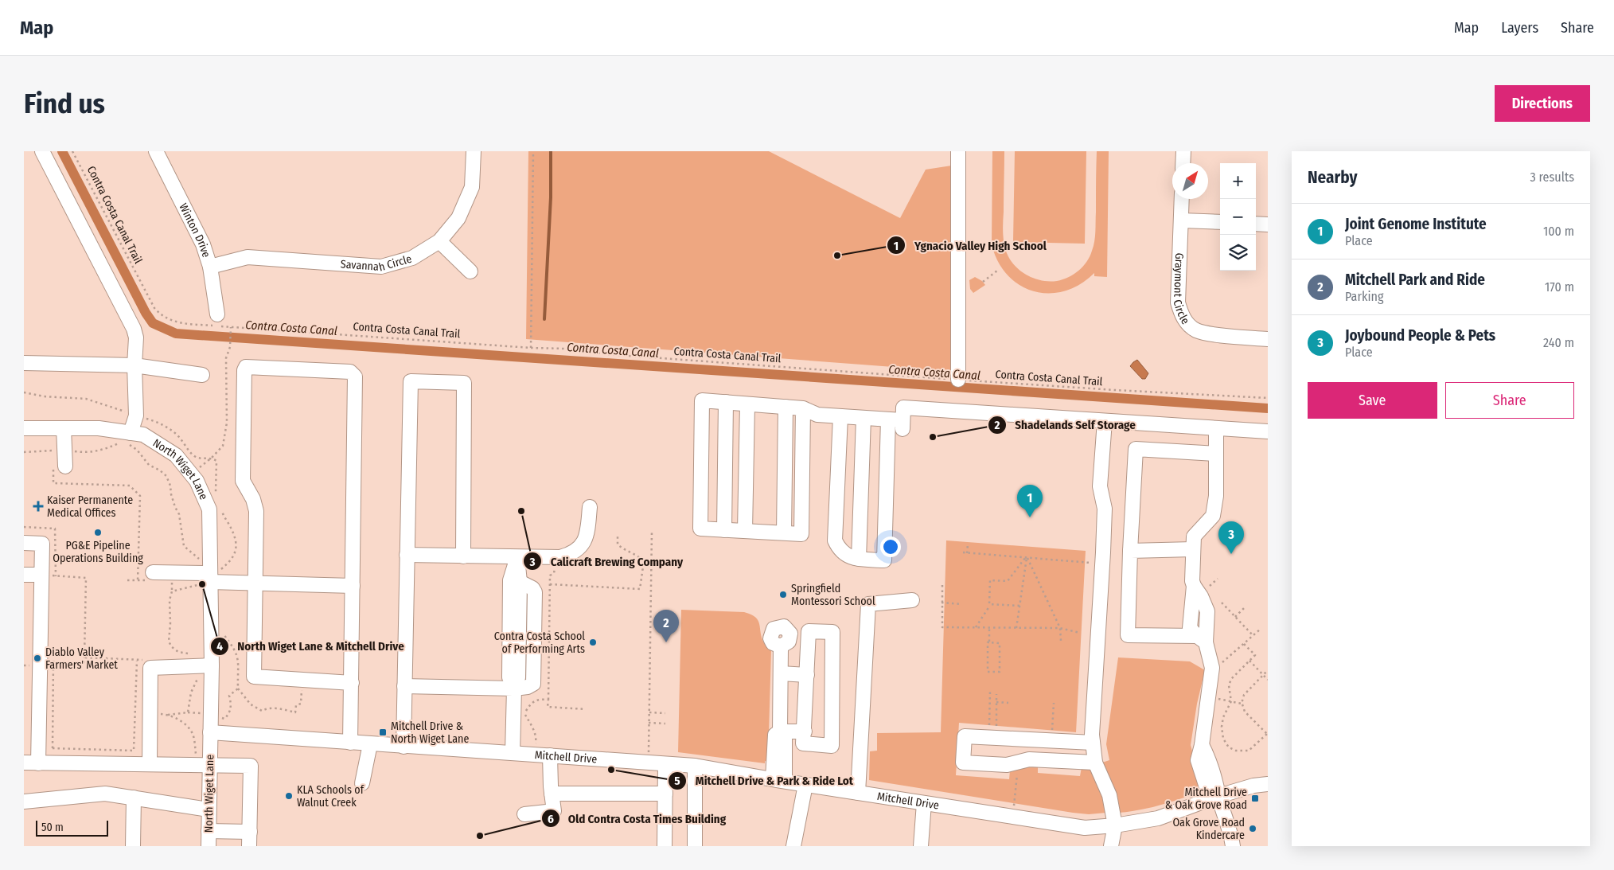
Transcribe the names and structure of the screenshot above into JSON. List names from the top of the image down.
{
  "streets": {
    "street": [
      "Winton Drive",
      "Savannah Circle",
      "Graymont Circle",
      "North Wiget Lane",
      "Mitchell Drive"
    ],
    "path": ["Contra Costa Canal Trail"]
  },
  "crossings": [
    ["Winton Drive", "Savannah Circle"],
    ["North Wiget Lane", "Mitchell Drive"]
  ],
  "water": ["Contra Costa Canal"],
  "places": {
    "other": [
      "Ygnacio Valley High School",
      "Shadelands Self Storage",
      "Calicraft Brewing Company",
      "PG&E Pipeline Operations Building",
      "North Wiget Lane & Mitchell Drive",
      "Springfield Montessori School",
      "Contra Costa School of Performing Arts",
      "Diablo Valley Farmers' Market",
      "Mitchell Drive & Park & Ride Lot",
      "KLA Schools of Walnut Creek",
      "Oak Grove Road Kindercare",
      "Old Contra Costa Times Building"
    ],
    "health": ["Kaiser Permanente Medical Offices"],
    "transit": ["Mitchell Drive & North Wiget Lane", "Mitchell Drive & Oak Grove Road"]
  },
  "scale_bar": "50 m",
  "north": "top right",
  "page": {
    "header": "Map",
    "nav": ["Map", "Layers", "Share"],
    "buttons": [
      "Directions",
      ["Save", "Share"]
    ],
    "title": "Find us",
    "heading": ["Nearby", "3 results"],
    "map_buttons": ["+", "−"],
    "list": [
      {
        "mark": "1",
        "name": "Joint Genome Institute",
        "note": "Place",
        "value": "100 m"
      },
      {
        "mark": "2",
        "name": "Mitchell Park and Ride",
        "note": "Parking",
        "value": "170 m"
      },
      {
        "mark": "3",
        "name": "Joybound People & Pets",
        "note": "Place",
        "value": "240 m"
      }
    ],
    "pins": ["1", "3", "2"],
    "scale": "50 m"
  }
}
